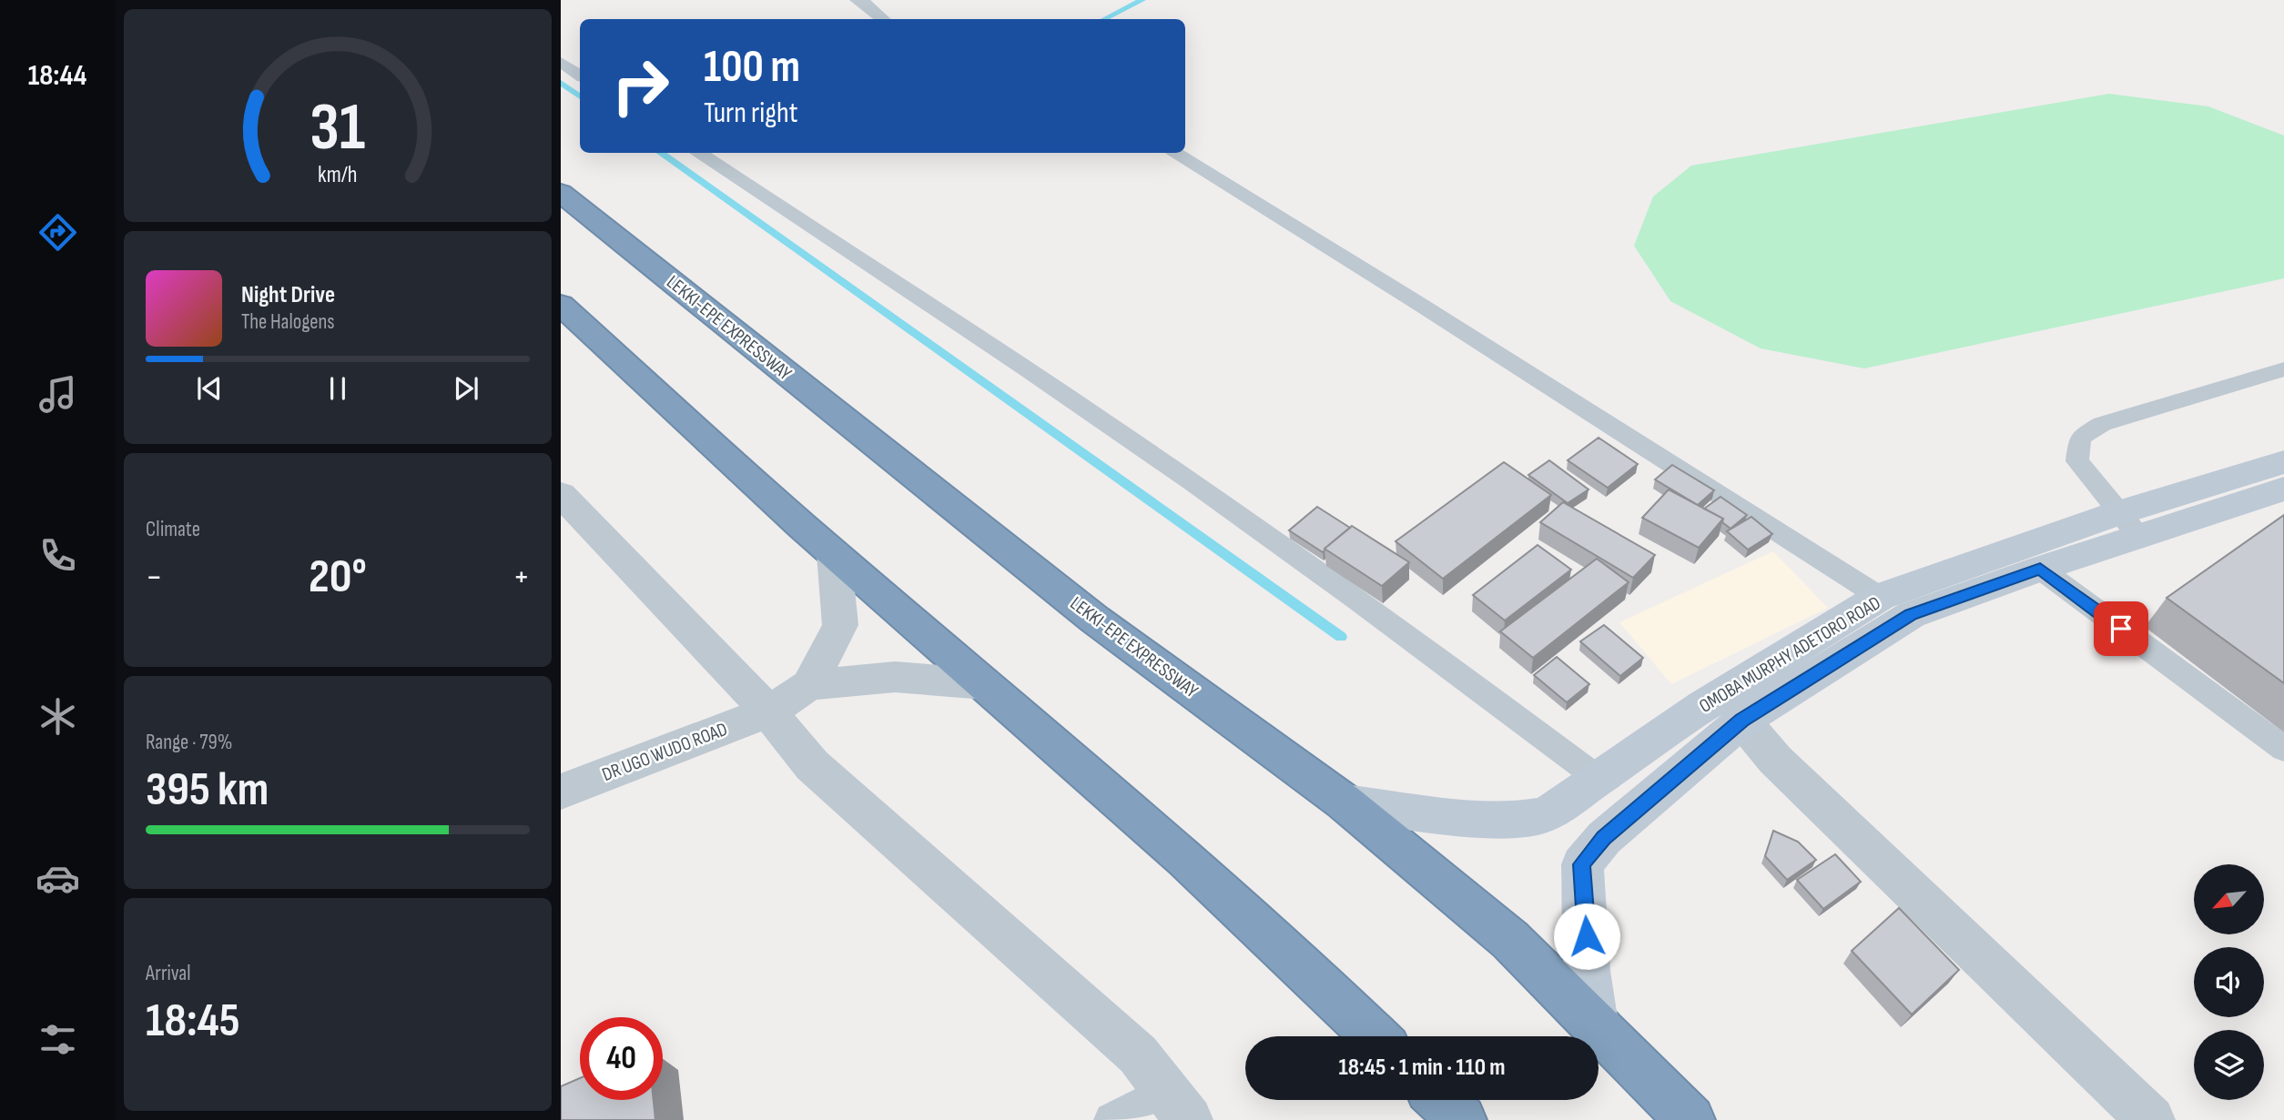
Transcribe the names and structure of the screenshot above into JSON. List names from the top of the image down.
{
  "streets": {
    "highway": ["LEKKI-EPE EXPRESSWAY"],
    "street": ["OMOBA MURPHY ADETORO ROAD", "DR UGO WUDO ROAD"]
  },
  "crossings": [
    ["LEKKI-EPE EXPRESSWAY", "OMOBA MURPHY ADETORO ROAD"]
  ],
  "north": "bottom left",
  "page": {
    "tabs": "18:44",
    "turn": ["100 m", "Turn right"],
    "song": ["Night Drive", "The Halogens"],
    "tile": [
      "Climate",
      ["Range · 79%", "395 km"],
      ["Arrival", "18:45"]
    ],
    "heat": ["−", "20°", "+"],
    "limit": "40",
    "trip": "18:45 · 1 min · 110 m",
    "gauge": ["31", "km/h"]
  }
}
